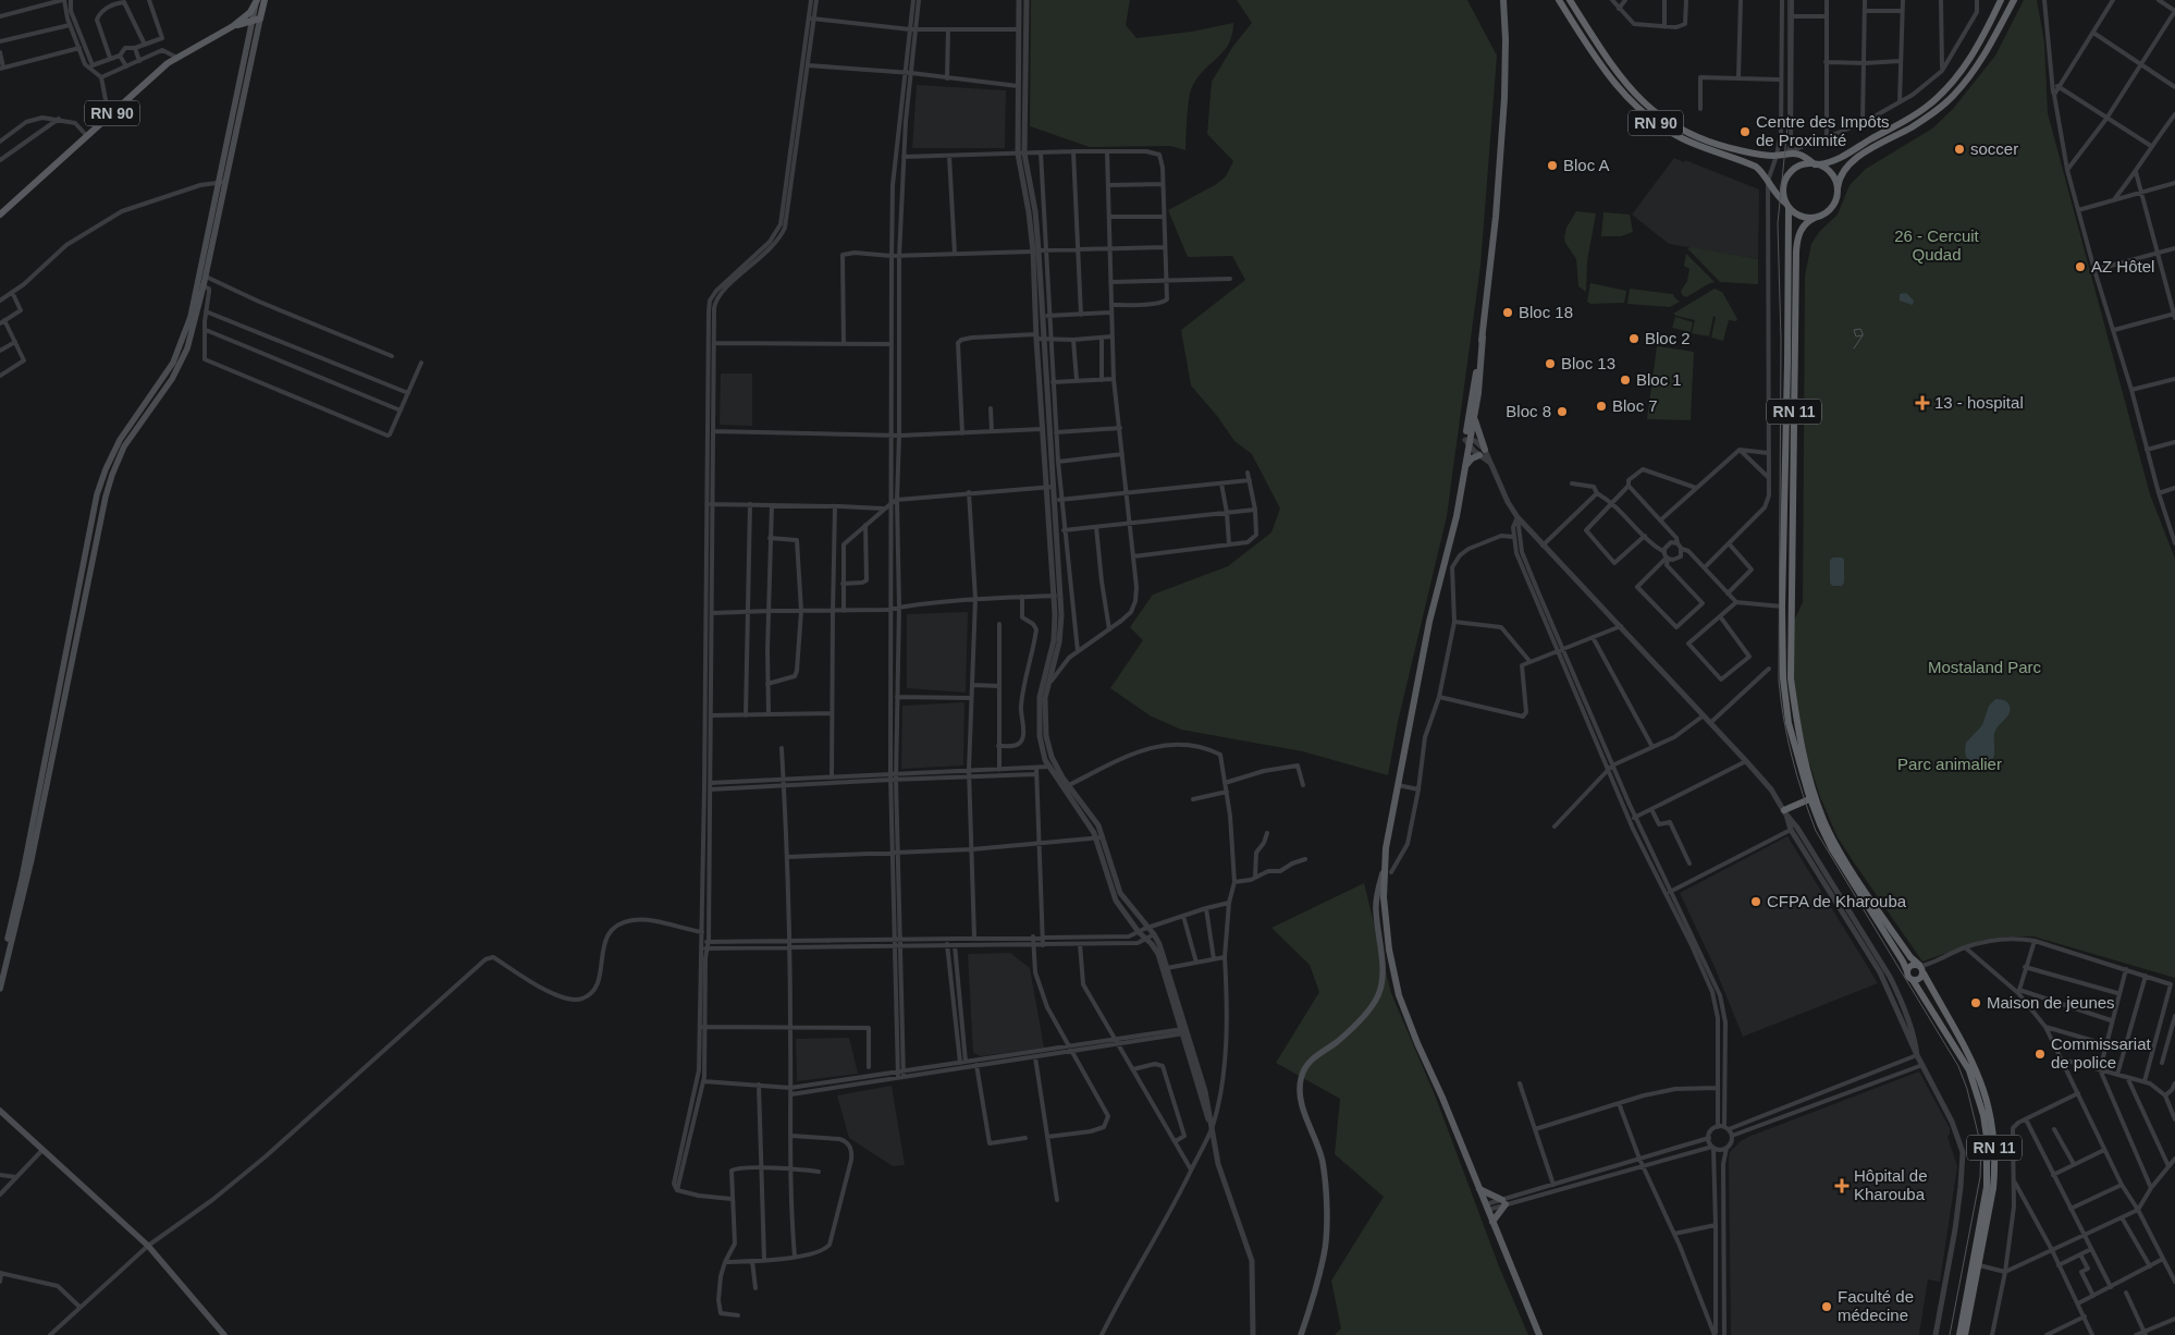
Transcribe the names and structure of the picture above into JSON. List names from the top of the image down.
{
  "streets": {
    "highway": ["RN 90", "RN 11"]
  },
  "crossings": [
    ["RN 90", "RN 11"]
  ],
  "parks": ["26 - Cercuit Qudad", "Mostaland Parc", "Parc animalier"],
  "places": {
    "other": [
      "Centre des Impôts de Proximité",
      "soccer",
      "Bloc A",
      "AZ Hôtel",
      "Bloc 18",
      "Bloc 2",
      "Bloc 13",
      "Bloc 1",
      "Bloc 7",
      "Bloc 8",
      "CFPA de Kharouba",
      "Maison de jeunes",
      "Commissariat de police",
      "Faculté de médecine"
    ],
    "health": ["13 - hospital", "Hôpital de Kharouba"]
  }
}
